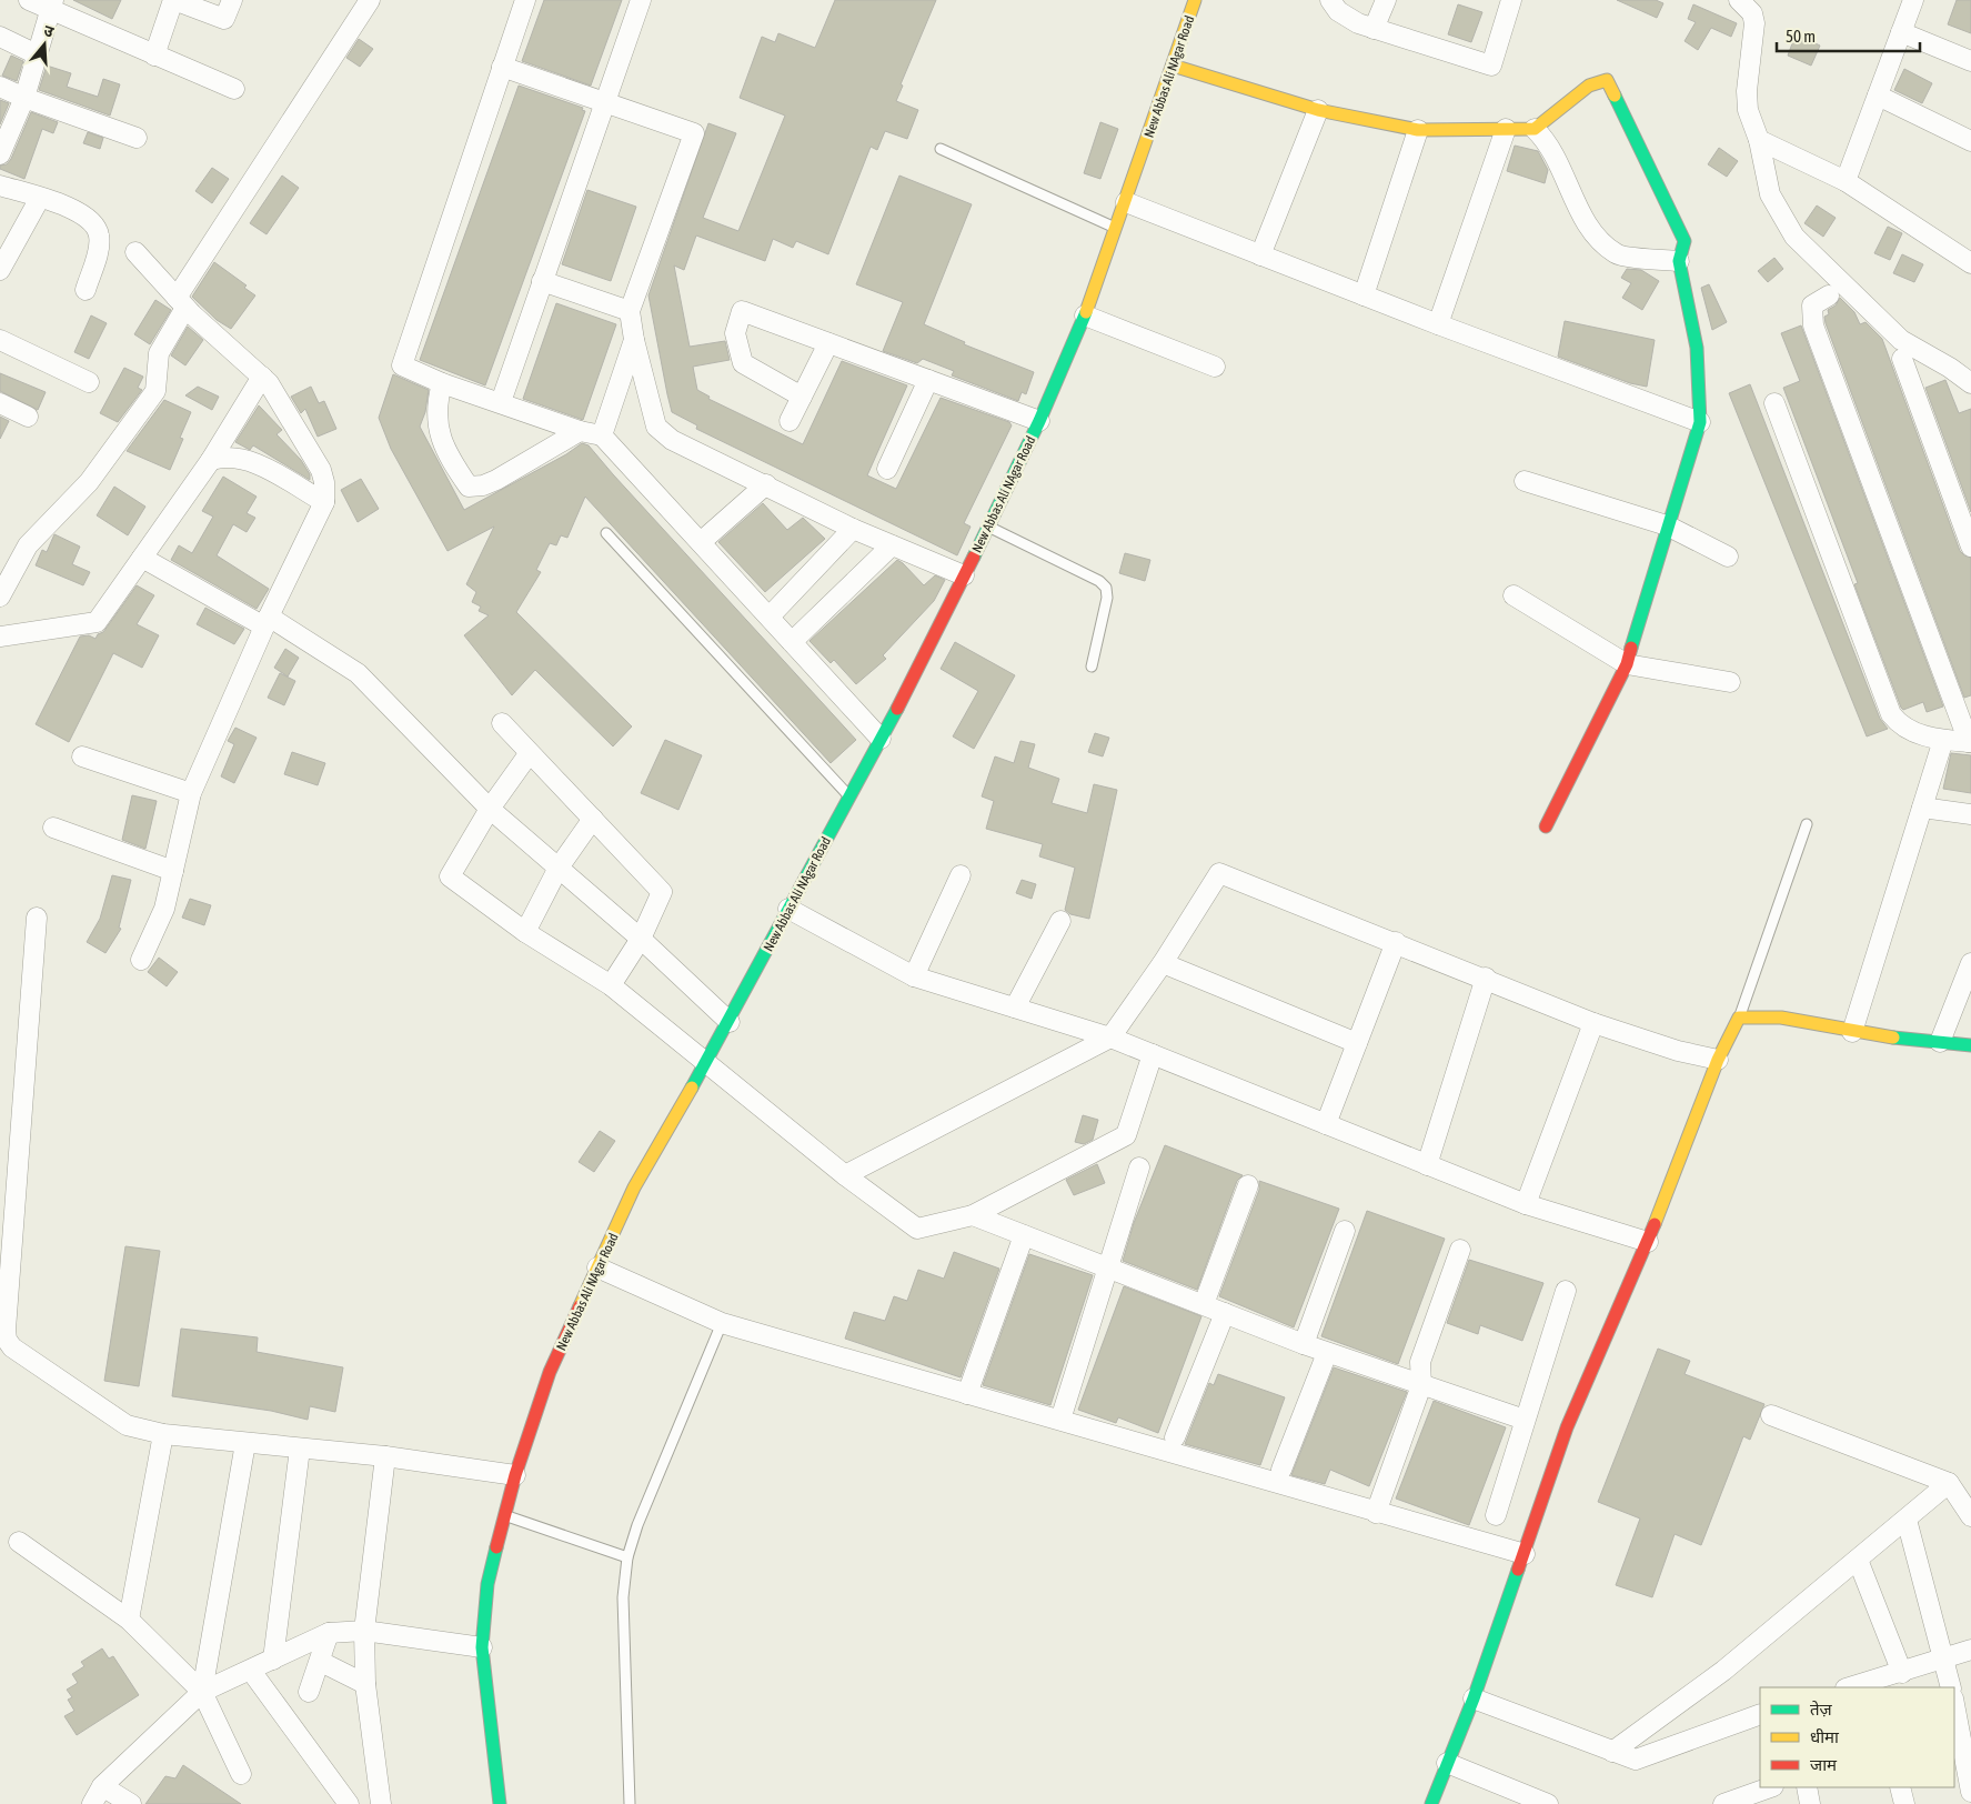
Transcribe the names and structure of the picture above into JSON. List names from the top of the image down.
{
  "streets": {
    "street": ["New Abbas Ali NAgar Road"]
  },
  "legend": ["तेज़", "धीमा", "जाम"],
  "scale_bar": "50 m",
  "north": "top"
}
